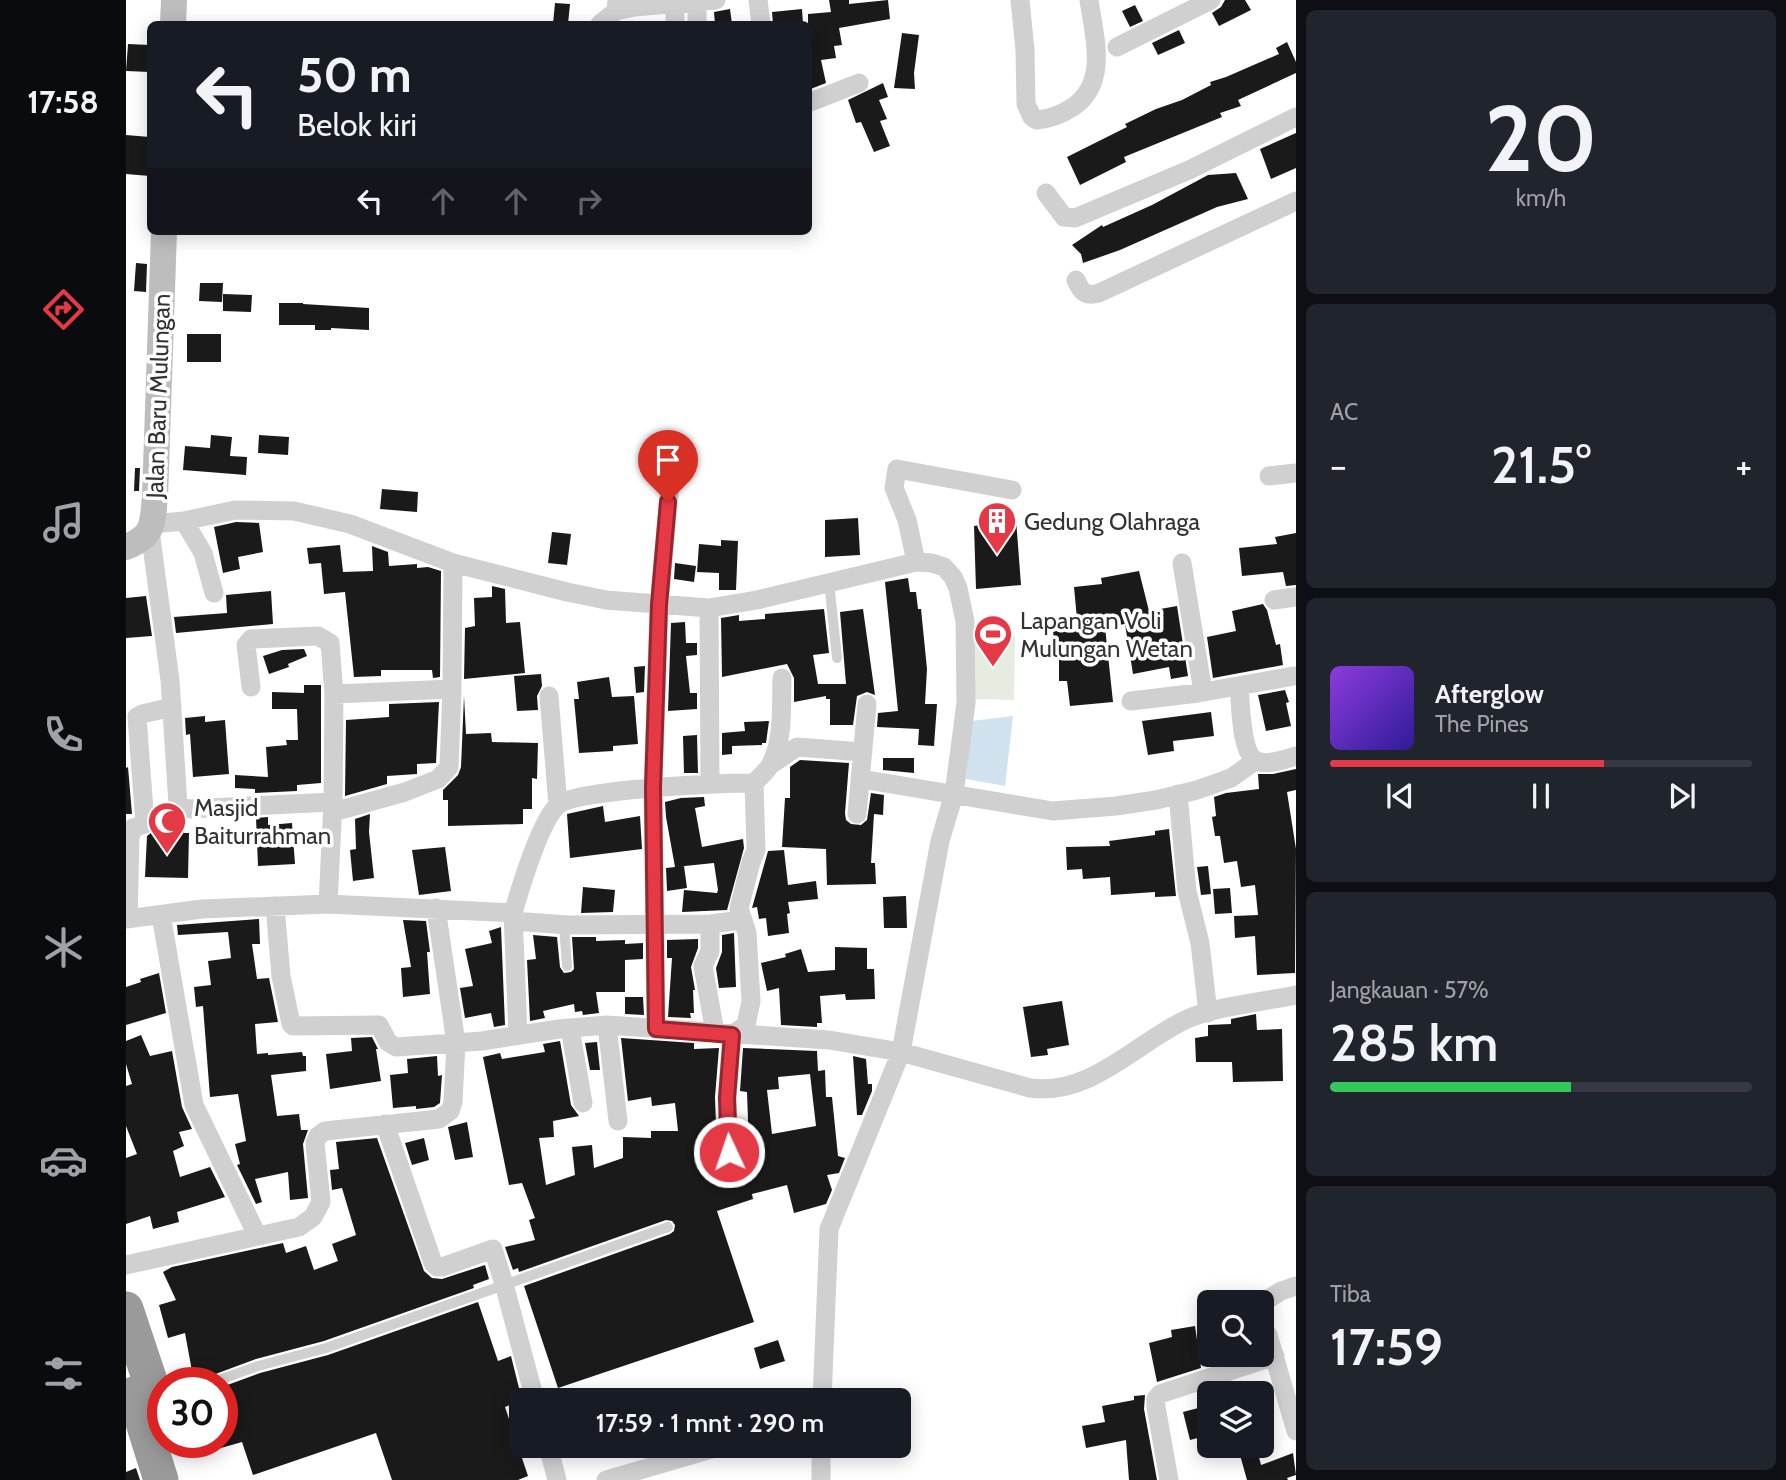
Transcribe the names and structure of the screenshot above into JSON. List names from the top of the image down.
{
  "streets": {
    "main road": ["Jalan Baru Mulungan"]
  },
  "places": {
    "building": ["Gedung Olahraga"],
    "sports": ["Lapangan Voli Mulungan Wetan"],
    "mosque": ["Masjid Baiturrahman"]
  },
  "page": {
    "tabs": "17:58",
    "tile": [
      ["20", "km/h"],
      "AC",
      ["Jangkauan · 57%", "285 km"],
      ["Tiba", "17:59"]
    ],
    "turn": ["50 m", "Belok kiri"],
    "heat": ["−", "21.5°", "+"],
    "song": ["Afterglow", "The Pines"],
    "limit": "30",
    "trip": "17:59 · 1 mnt · 290 m"
  }
}
